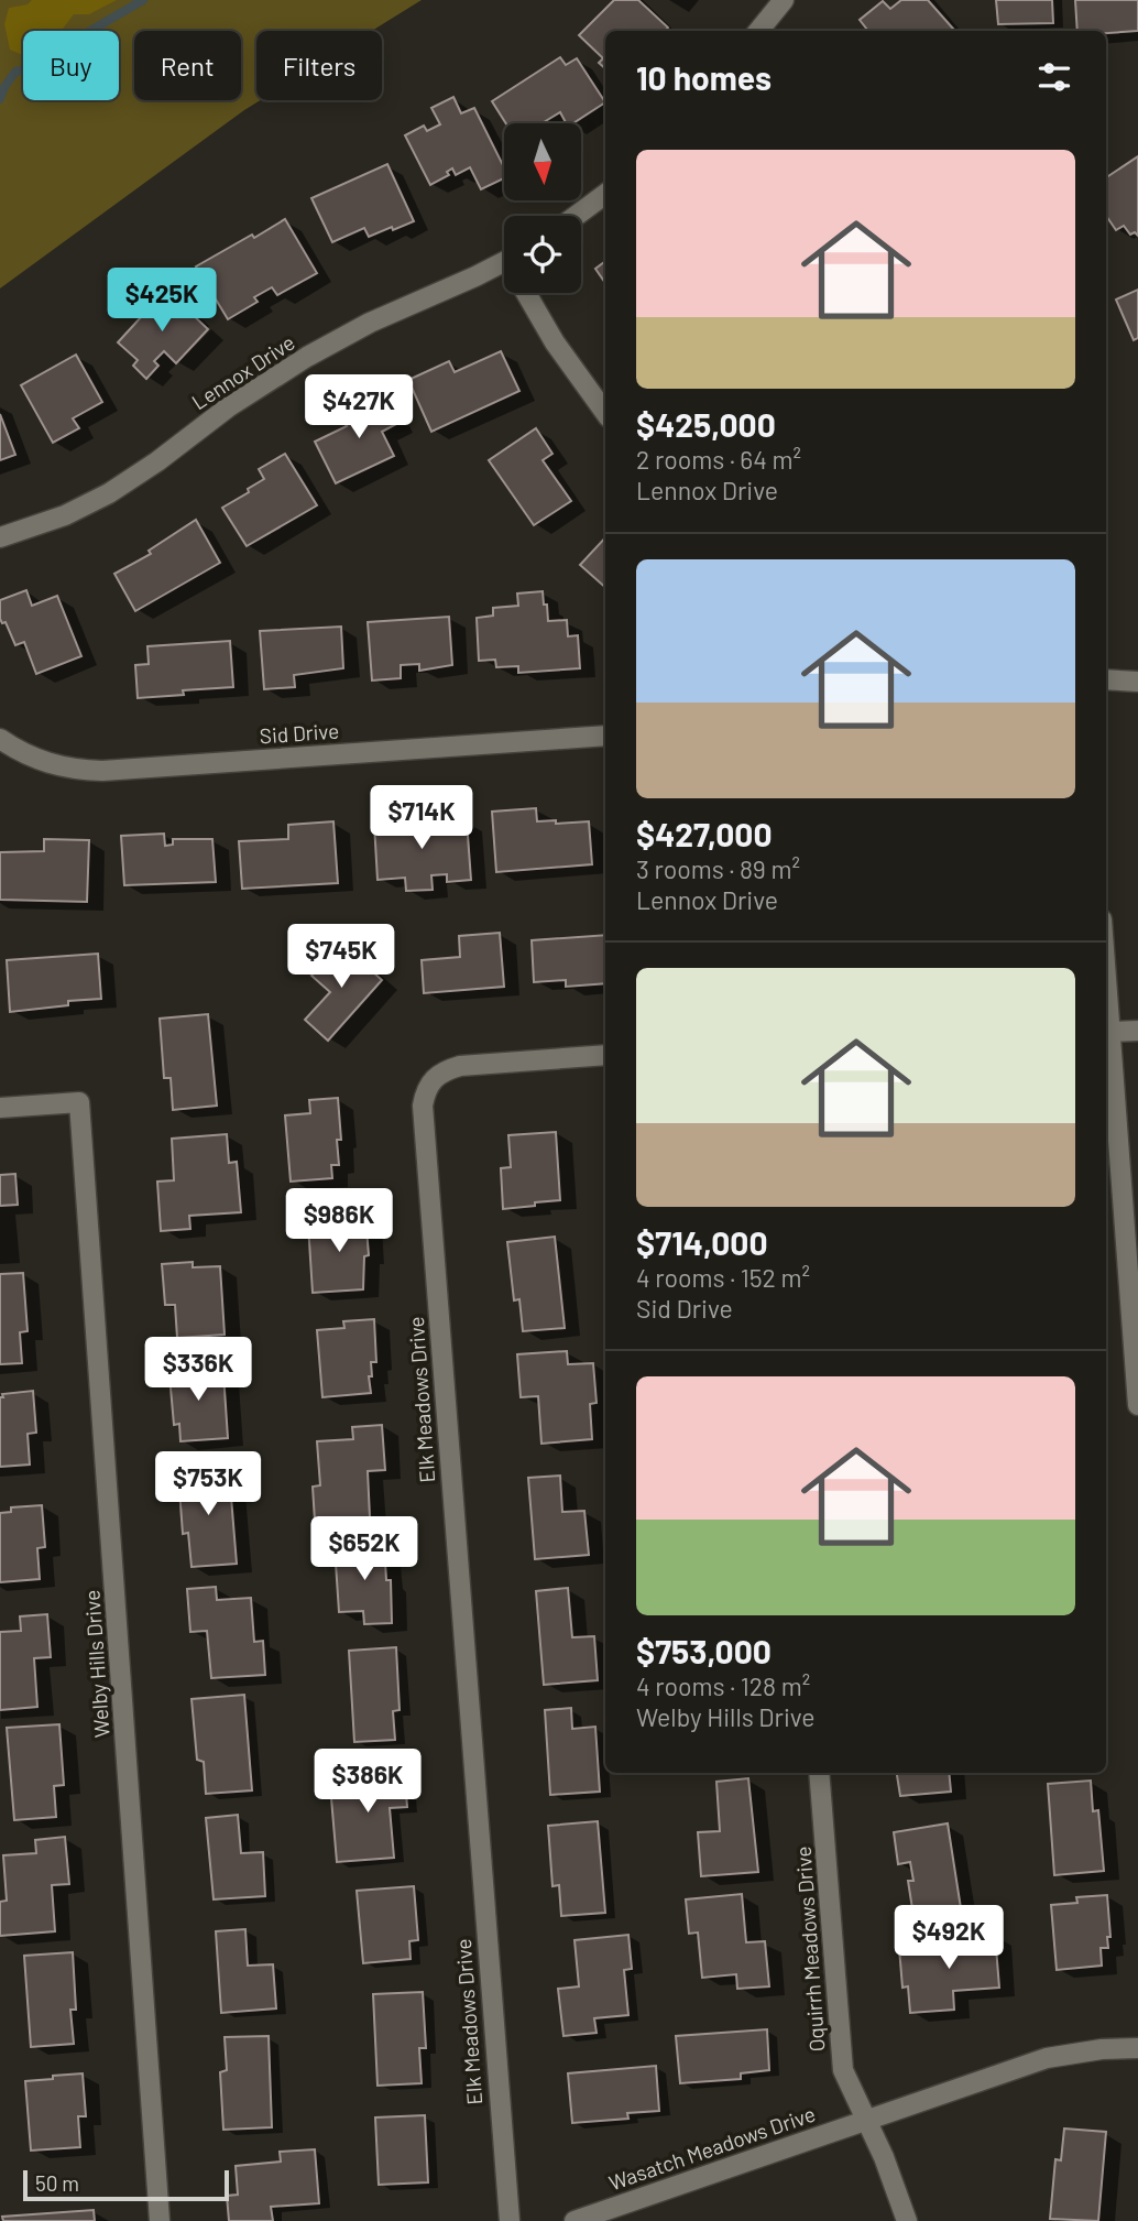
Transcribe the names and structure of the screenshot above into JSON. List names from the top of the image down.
{
  "streets": {
    "street": [
      "Lennox Drive",
      "Sid Drive",
      "Elk Meadows Drive",
      "Welby Hills Drive",
      "Oquirrh Meadows Drive",
      "Wasatch Meadows Drive"
    ]
  },
  "crossings": [
    ["Oquirrh Meadows Drive", "Wasatch Meadows Drive"]
  ],
  "scale_bar": "50 m",
  "north": "bottom",
  "page": {
    "chip": ["Buy", "Rent", "Filters"],
    "heading": "10 homes",
    "list": [
      {
        "name": "$425,000",
        "note": "2 rooms · 64 m² · Lennox Drive"
      },
      {
        "name": "$427,000",
        "note": "3 rooms · 89 m² · Lennox Drive"
      },
      {
        "name": "$714,000",
        "note": "4 rooms · 152 m² · Sid Drive"
      },
      {
        "name": "$753,000",
        "note": "4 rooms · 128 m² · Welby Hills Drive"
      }
    ],
    "price": [
      "$425K",
      "$427K",
      "$714K",
      "$745K",
      "$986K",
      "$336K",
      "$753K",
      "$652K",
      "$386K",
      "$492K"
    ],
    "scale": "50 m"
  }
}
